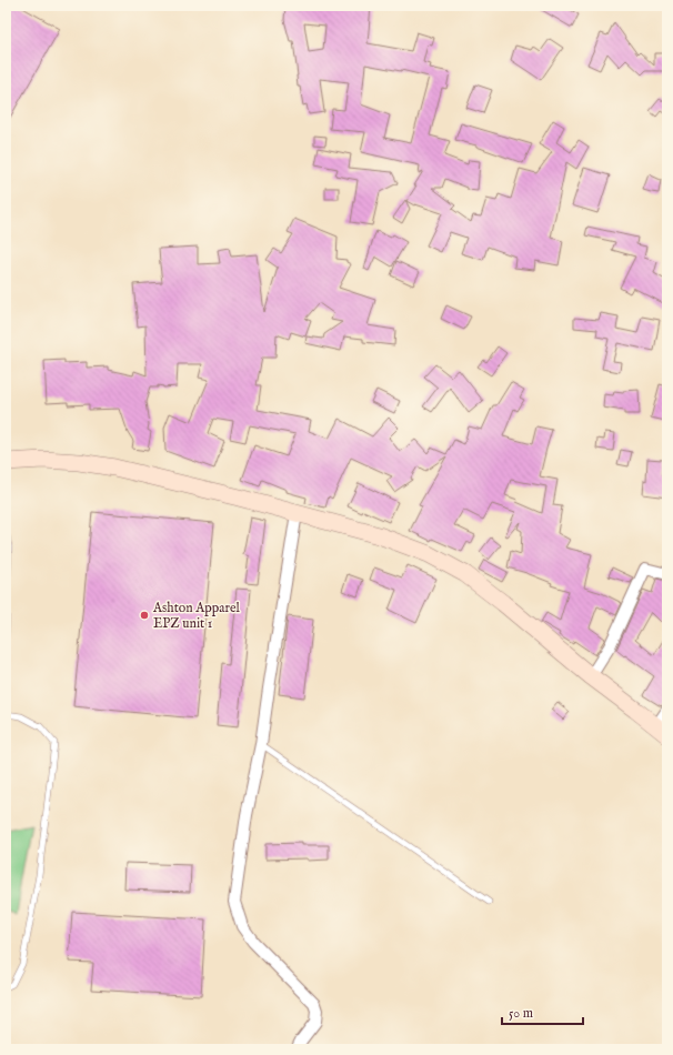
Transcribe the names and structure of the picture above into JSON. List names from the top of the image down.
{
  "places": ["Ashton Apparel EPZ unit 1"],
  "scale_bar": "50 m"
}
